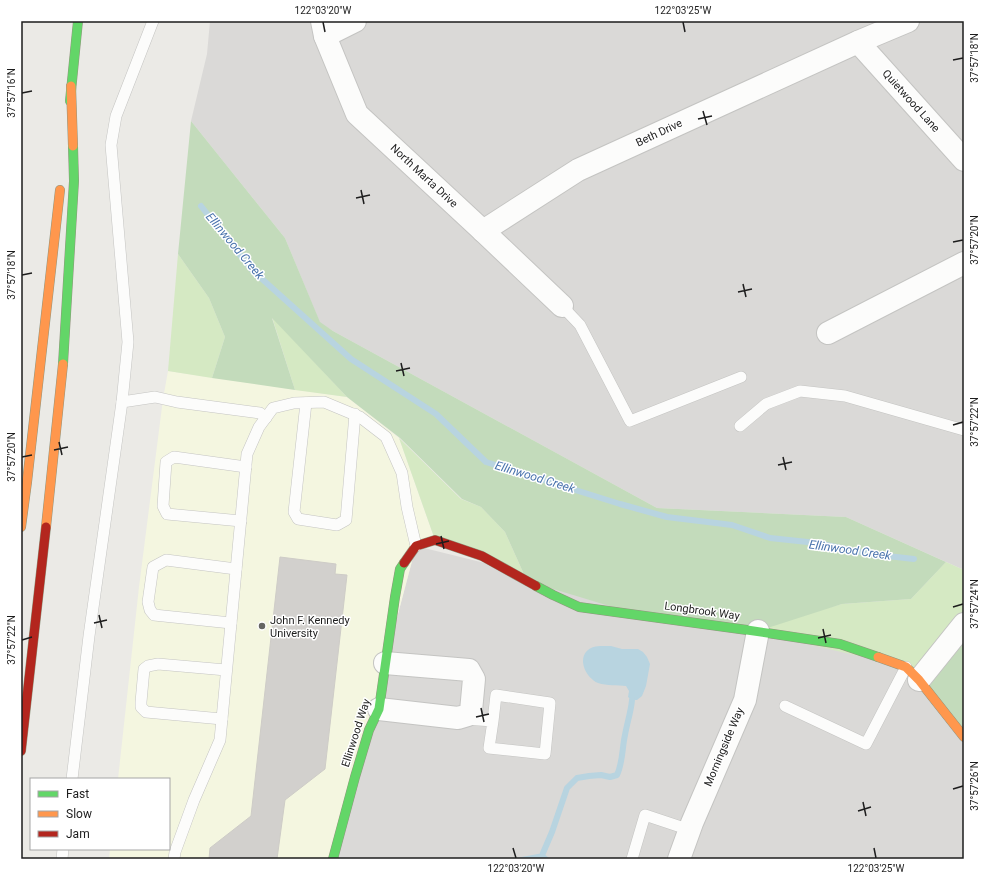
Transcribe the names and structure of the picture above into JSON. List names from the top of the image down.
{
  "streets": {
    "main road": ["Longbrook Way", "Ellinwood Way"],
    "street": [
      "Quietwood Lane",
      "Beth Drive",
      "North Marta Drive",
      "Morningside Way"
    ]
  },
  "crossings": [
    ["Quietwood Lane", "Beth Drive"],
    ["Beth Drive", "North Marta Drive"],
    ["Longbrook Way", "Ellinwood Way"],
    ["Longbrook Way", "Morningside Way"]
  ],
  "water": ["Ellinwood Creek"],
  "places": ["John F. Kennedy University"],
  "legend": ["Fast", "Slow", "Jam"],
  "coordinates": [
    "122°03'20\"W",
    "122°03'25\"W",
    "37°57'18\"N",
    "37°57'16\"N",
    "37°57'20\"N",
    "37°57'22\"N",
    "37°57'24\"N",
    "37°57'26\"N"
  ]
}
